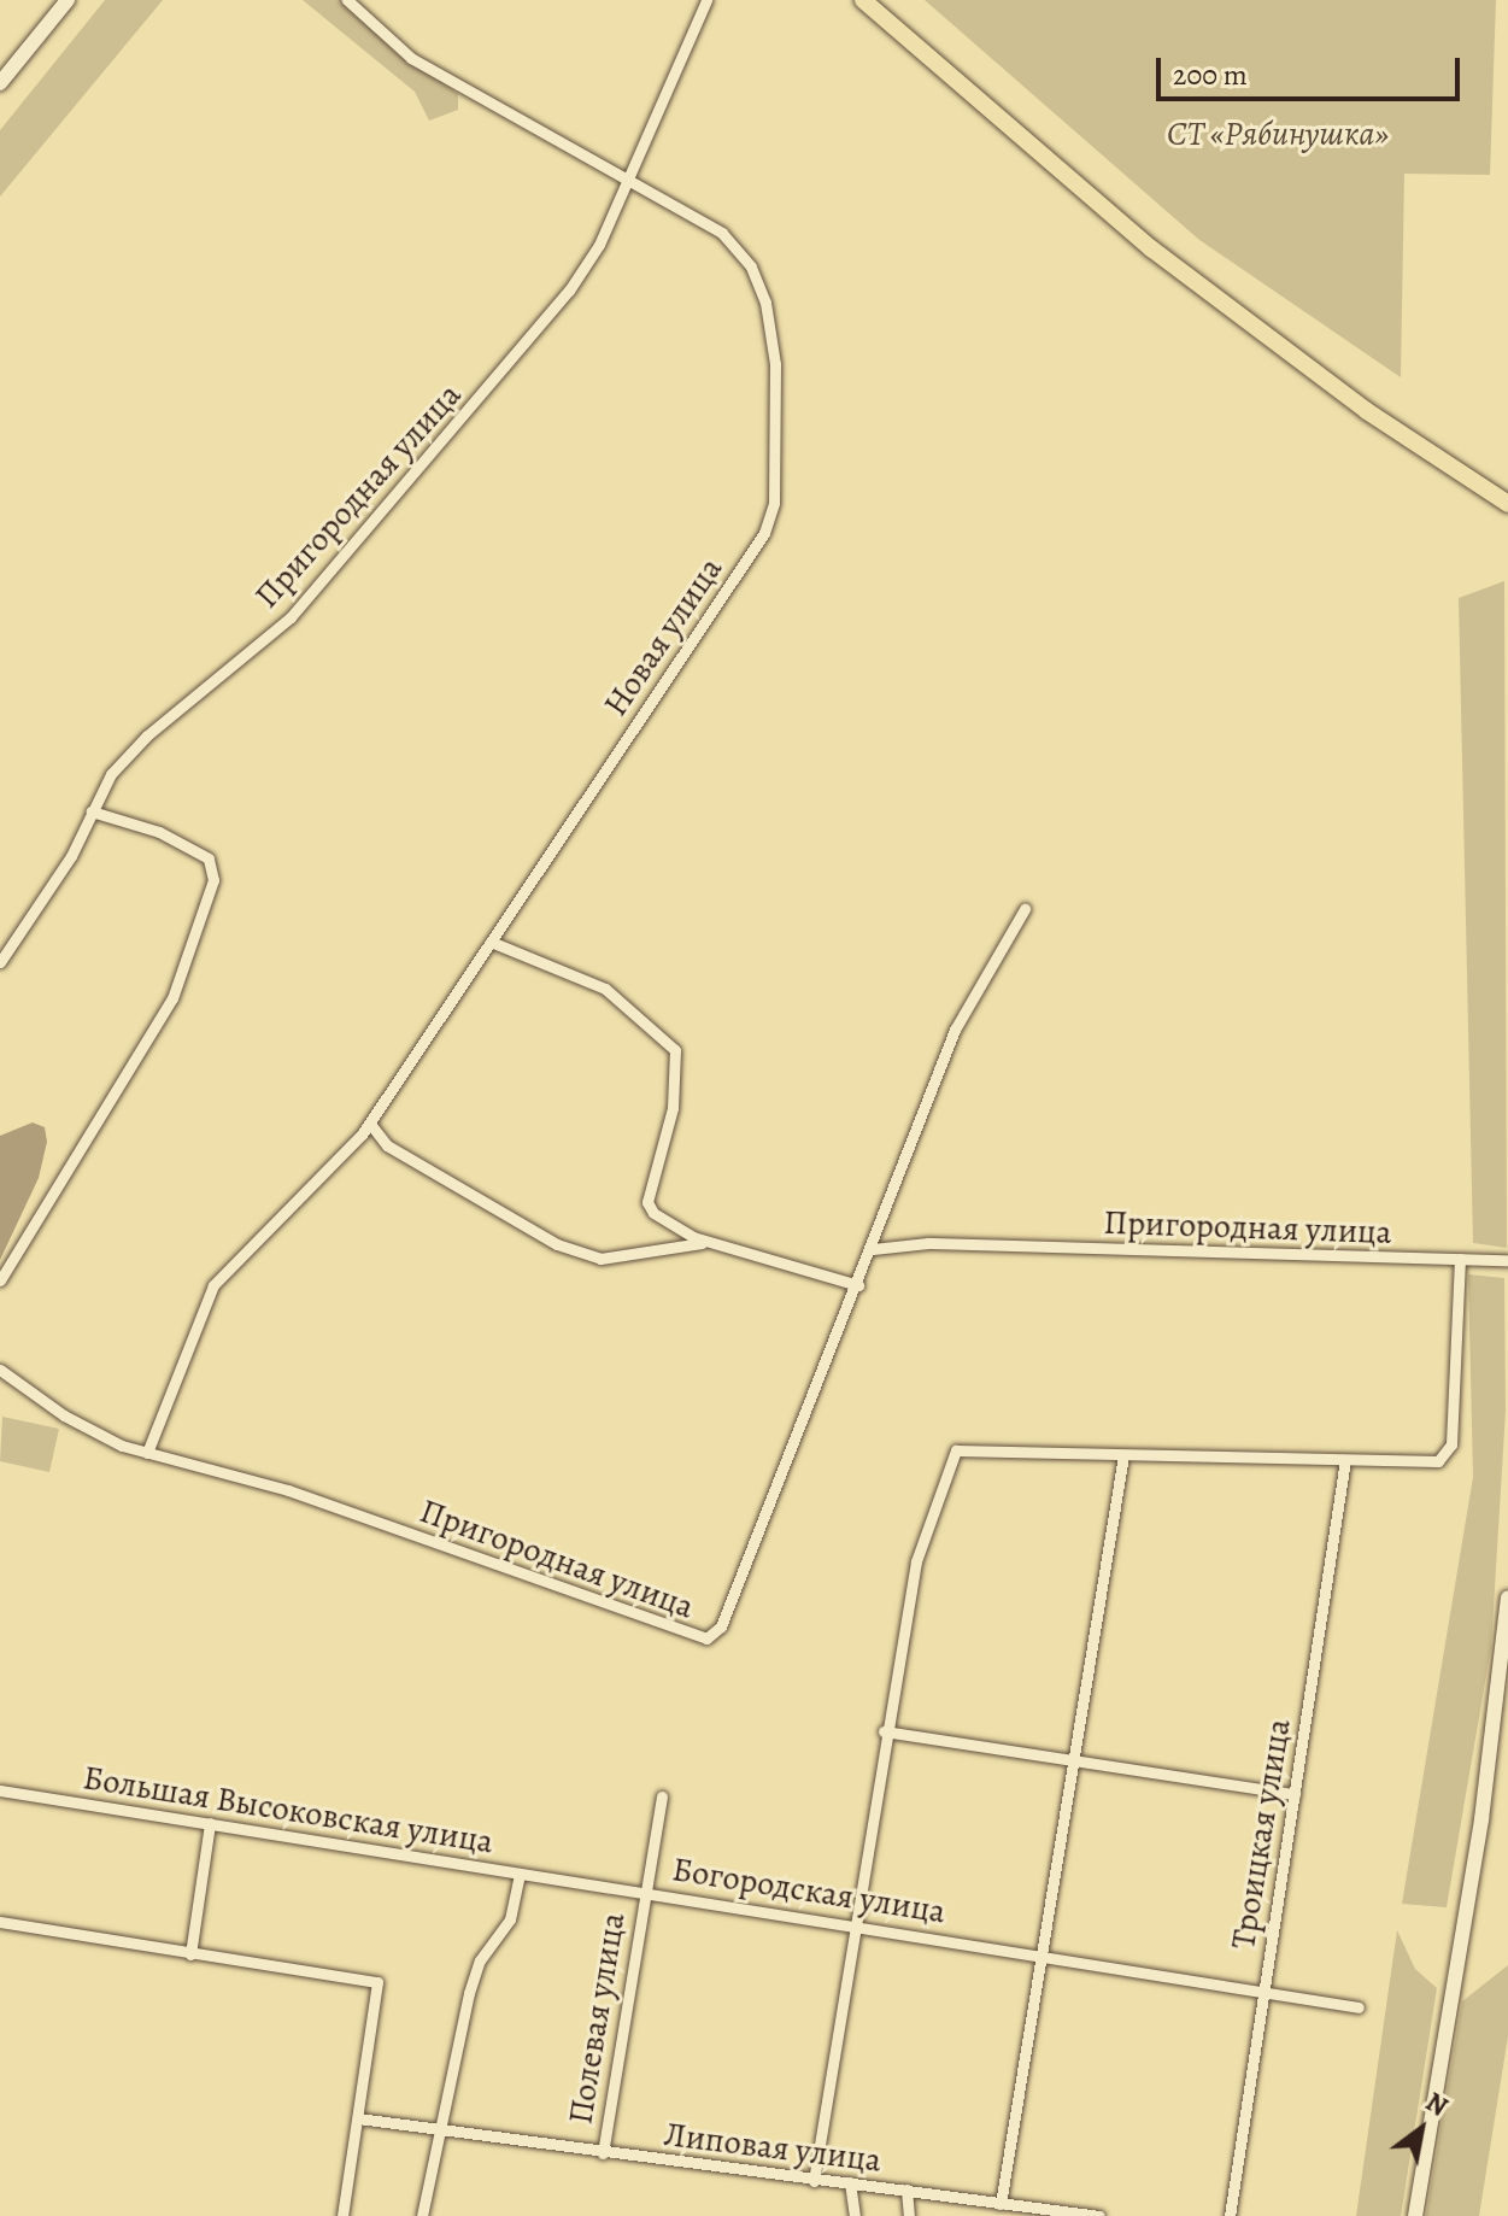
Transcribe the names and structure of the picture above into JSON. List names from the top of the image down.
{
  "streets": {
    "street": [
      "Пригородная улица",
      "Новая улица",
      "Большая Высоковская улица",
      "Троицкая улица",
      "Богородская улица",
      "Полевая улица",
      "Липовая улица"
    ]
  },
  "crossings": [
    ["Пригородная улица", "Новая улица"],
    ["Большая Высоковская улица", "Богородская улица"],
    ["Троицкая улица", "Богородская улица"],
    ["Богородская улица", "Полевая улица"],
    ["Полевая улица", "Липовая улица"]
  ],
  "parks": ["СТ «Рябинушка»"],
  "scale_bar": "200 m",
  "north": "top right"
}
